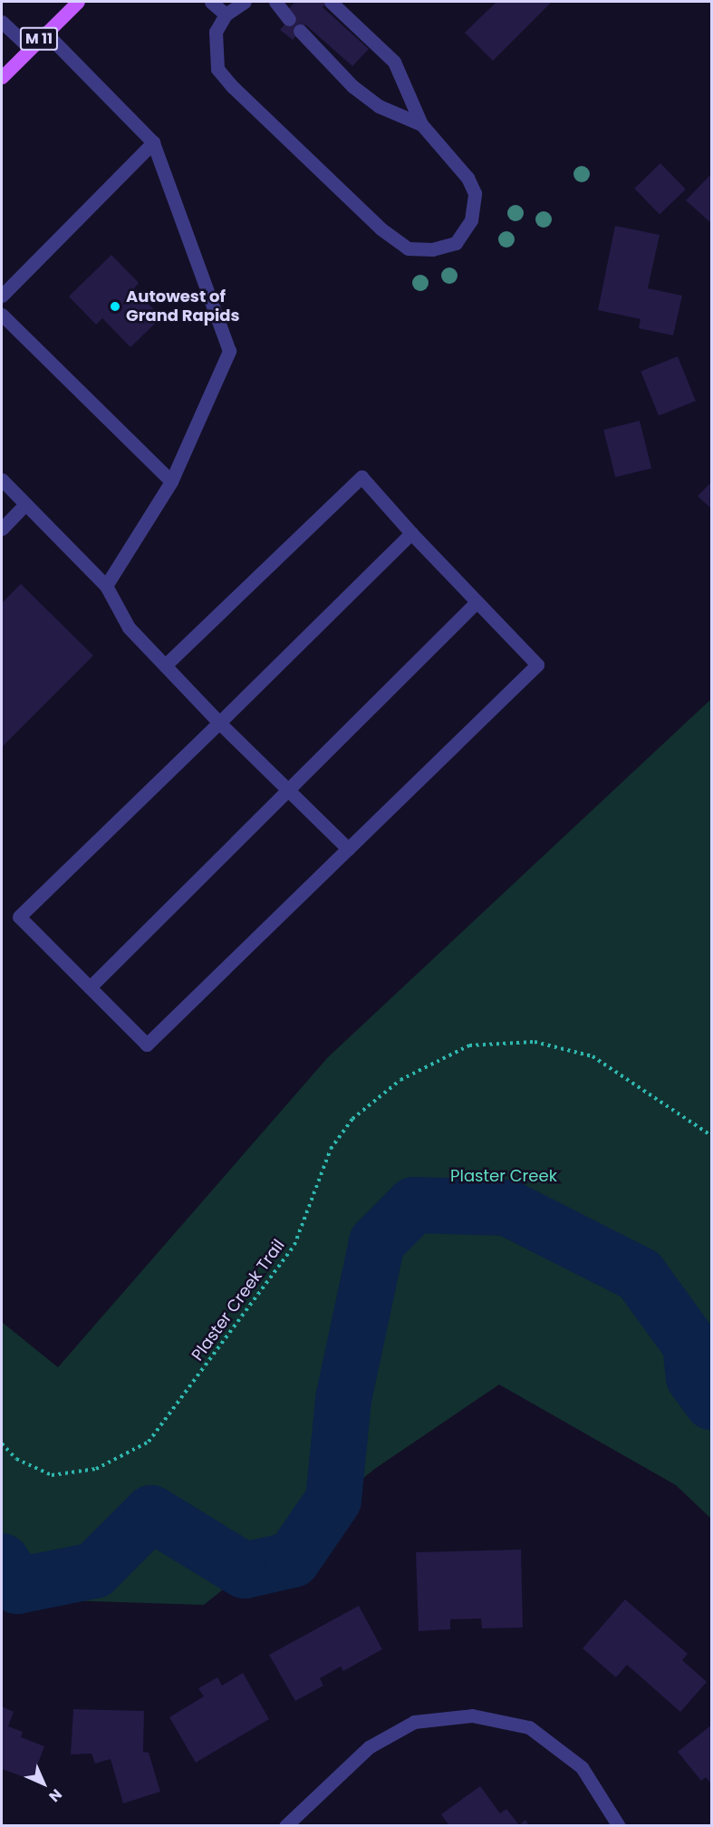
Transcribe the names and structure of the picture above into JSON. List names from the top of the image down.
{
  "streets": {
    "main road": ["M 11"],
    "path": ["Plaster Creek Trail"]
  },
  "parks": ["Plaster Creek"],
  "places": ["Autowest of Grand Rapids"],
  "north": "bottom right"
}
